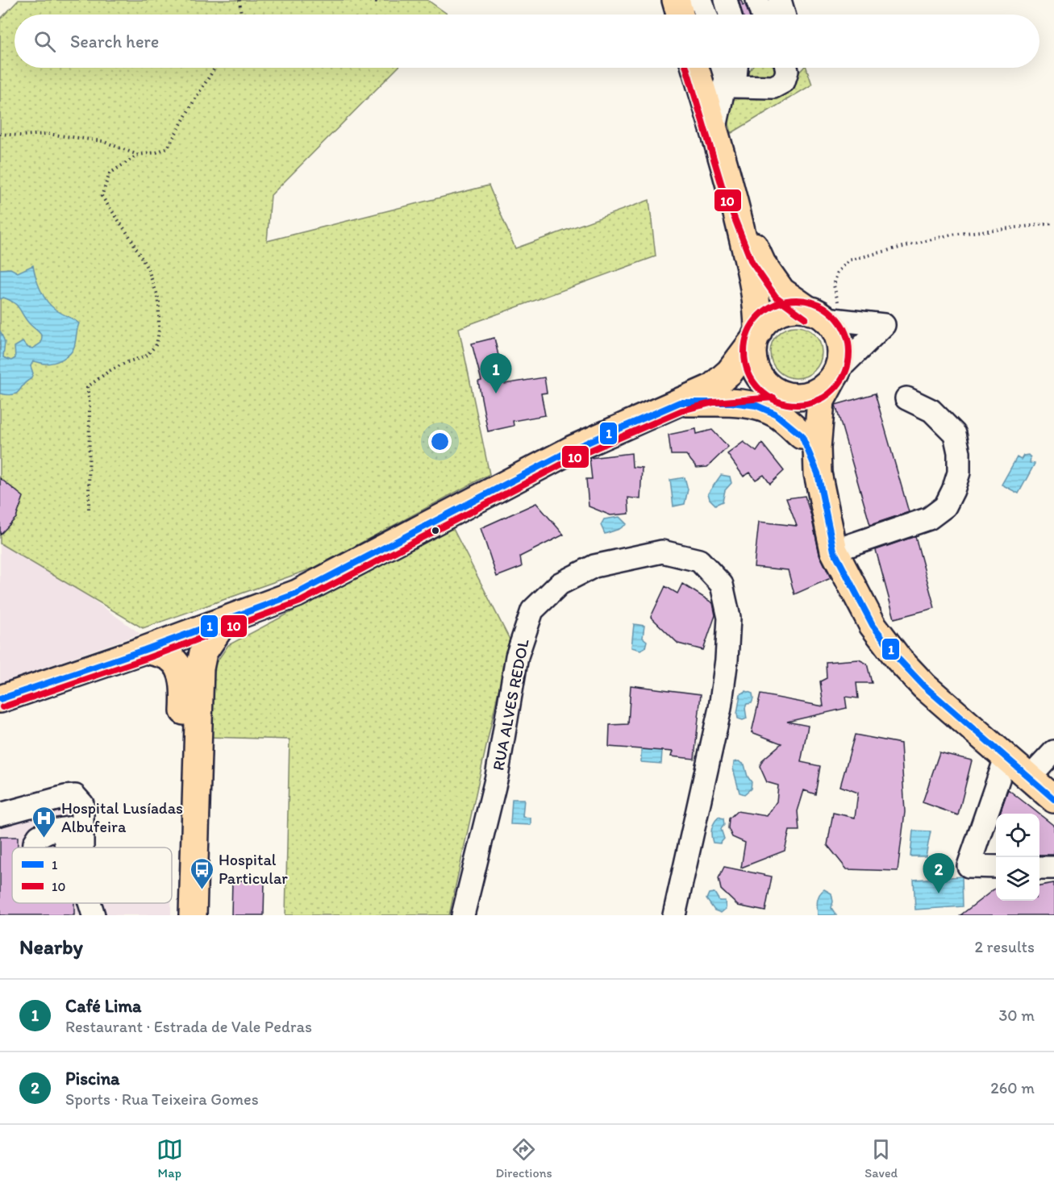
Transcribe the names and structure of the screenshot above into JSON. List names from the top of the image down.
{
  "streets": {
    "street": ["RUA ALVES REDOL"]
  },
  "places": {
    "hospital": ["Hospital Lusíadas Albufeira"],
    "bus stop": ["Hospital Particular"]
  },
  "lines": ["transit line 10", "transit line 1"],
  "legend": ["1", "10"],
  "page": {
    "search": "Search here",
    "pins": ["1", "2"],
    "heading": ["Nearby", "2 results"],
    "list": [
      {
        "mark": "1",
        "name": "Café Lima",
        "note": "Restaurant · Estrada de Vale Pedras",
        "value": "30 m"
      },
      {
        "mark": "2",
        "name": "Piscina",
        "note": "Sports · Rua Teixeira Gomes",
        "value": "260 m"
      }
    ],
    "nav": ["Map", "Directions", "Saved"]
  }
}
